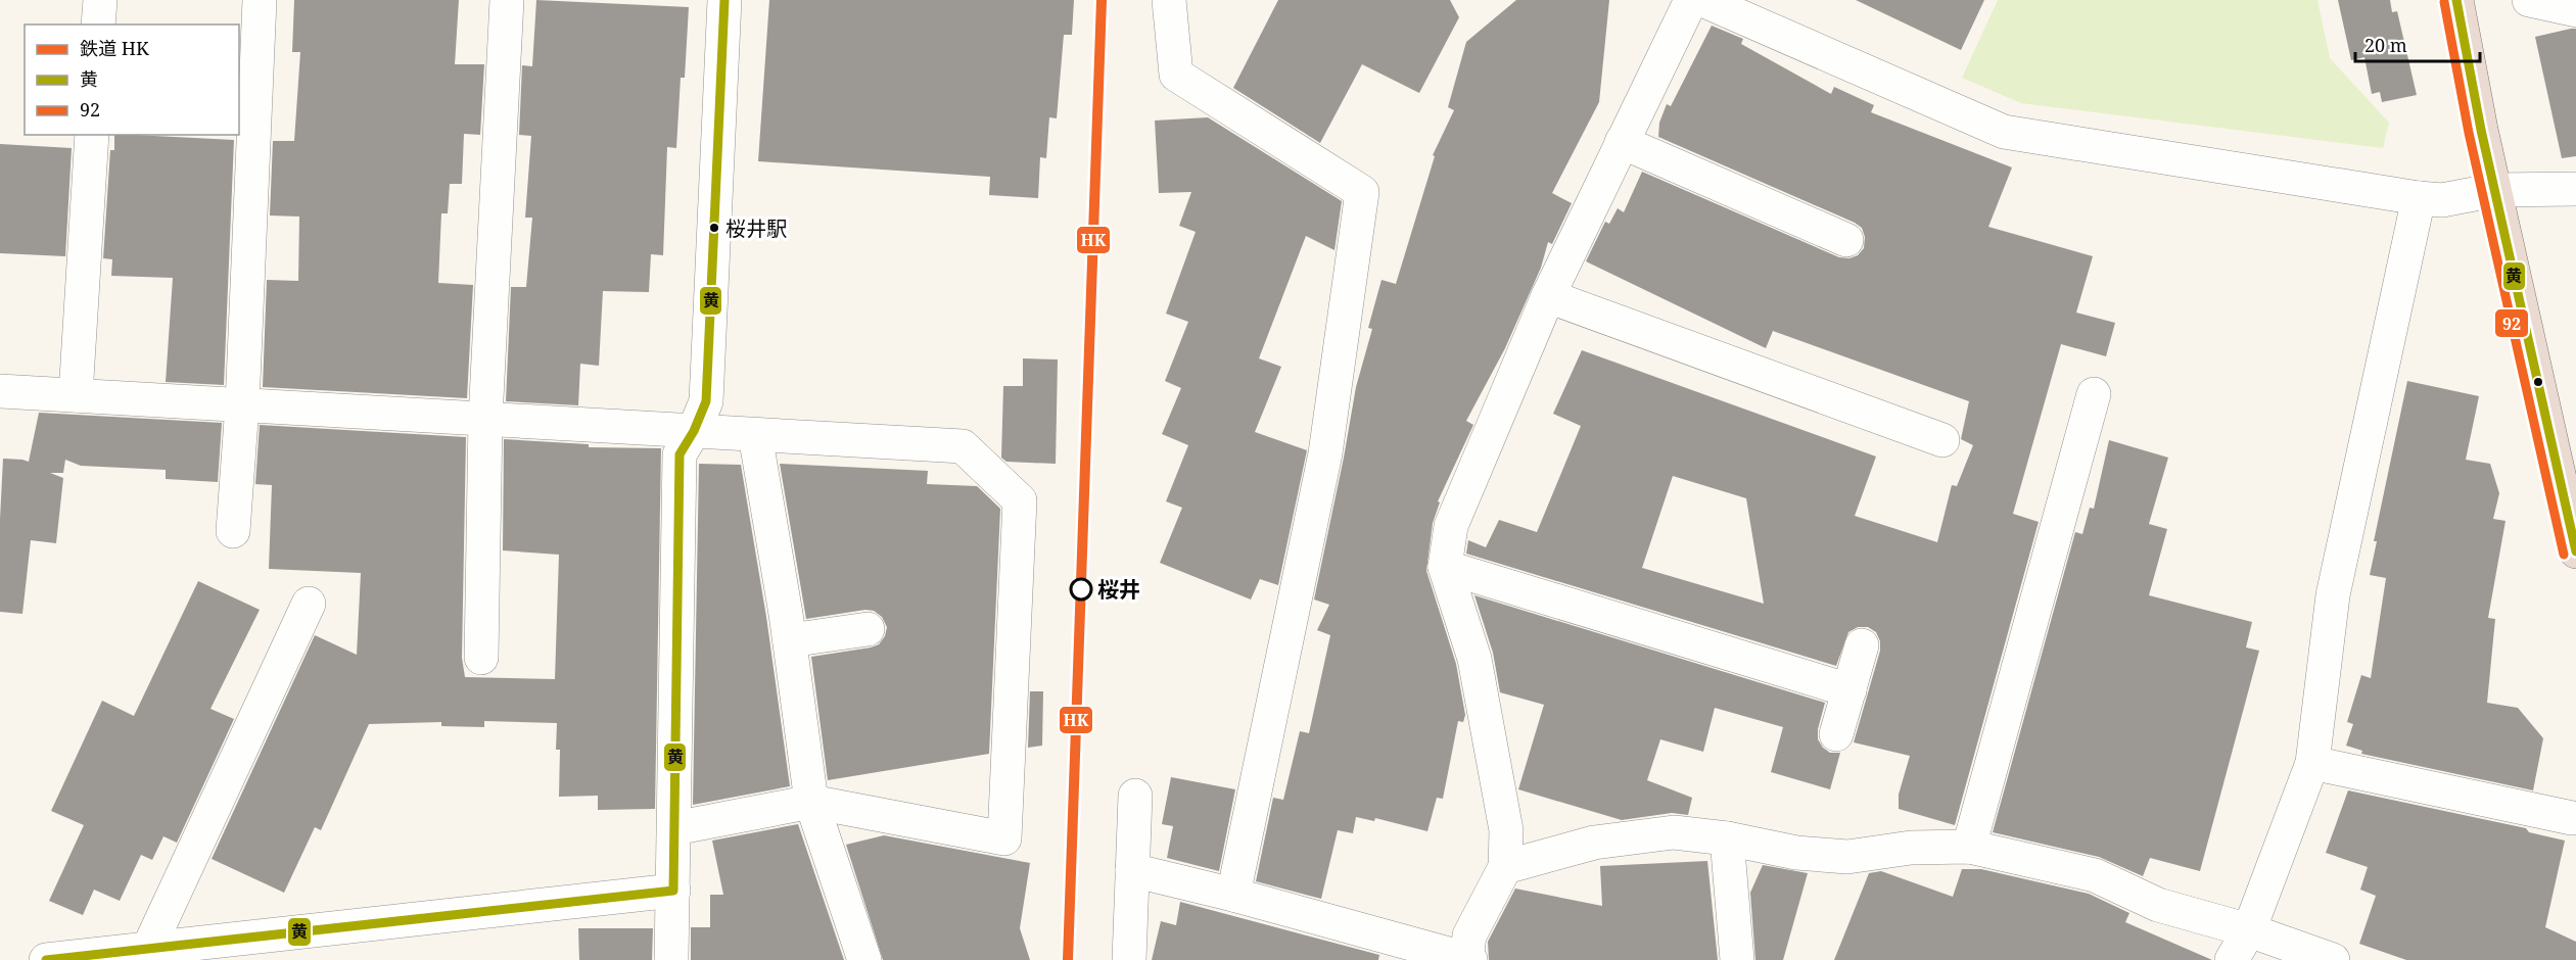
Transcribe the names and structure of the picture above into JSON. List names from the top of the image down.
{
  "places": ["桜井駅", "桜井"],
  "lines": ["rail line HK", "transit line 黄", "transit line 92"],
  "legend": ["鉄道 HK", "黄", "92"],
  "scale_bar": "20 m"
}
